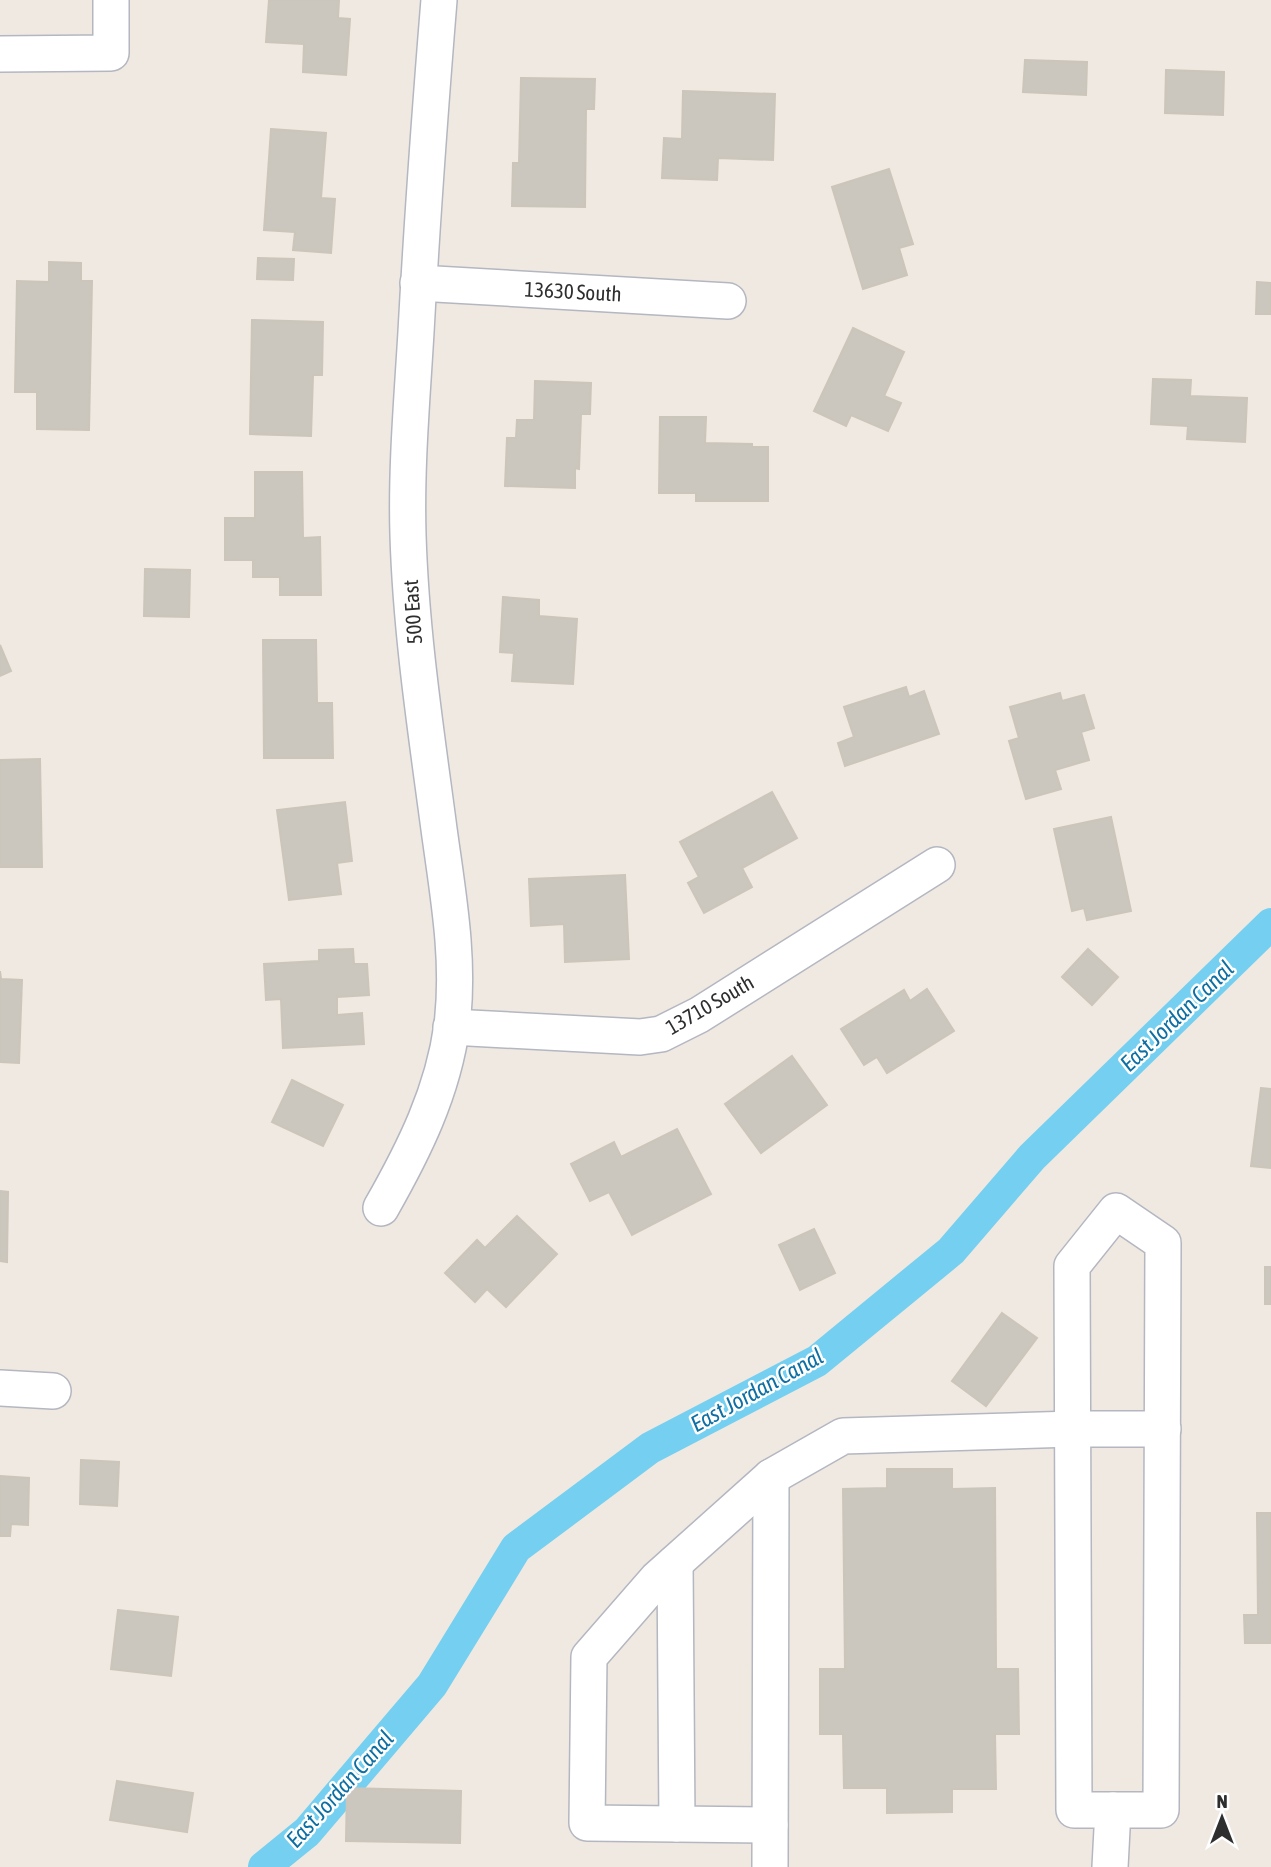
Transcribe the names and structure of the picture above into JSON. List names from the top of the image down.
{
  "streets": {
    "street": ["13630 South", "500 East", "13710 South"]
  },
  "crossings": [
    ["13630 South", "500 East"],
    ["500 East", "13710 South"]
  ],
  "water": ["East Jordan Canal"],
  "north": "top"
}
